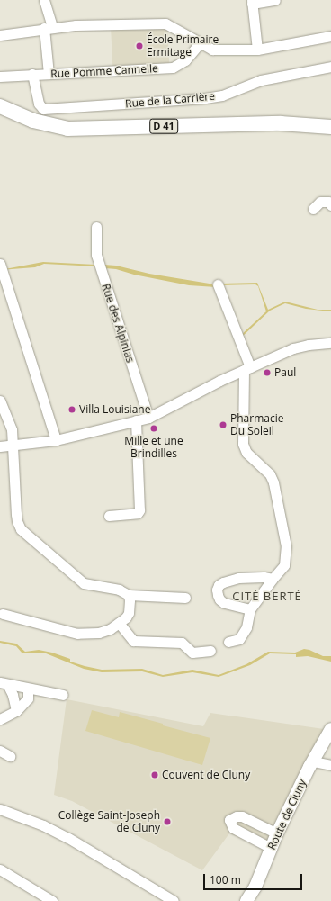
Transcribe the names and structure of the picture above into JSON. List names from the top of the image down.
{
  "streets": {
    "highway": ["D 41"],
    "main road": ["Route de Cluny"],
    "street": ["Rue Pomme Cannelle", "Rue de la Carrière", "Rue des Alpinias"]
  },
  "crossings": [
    ["Rue Pomme Cannelle", "Rue de la Carrière"]
  ],
  "districts": ["CITÉ BERTÉ"],
  "places": [
    "École Primaire Ermitage",
    "Paul",
    "Villa Louisiane",
    "Pharmacie Du Soleil",
    "Mille et une Brindilles",
    "Couvent de Cluny",
    "Collège Saint-Joseph de Cluny"
  ],
  "scale_bar": "100 m"
}
